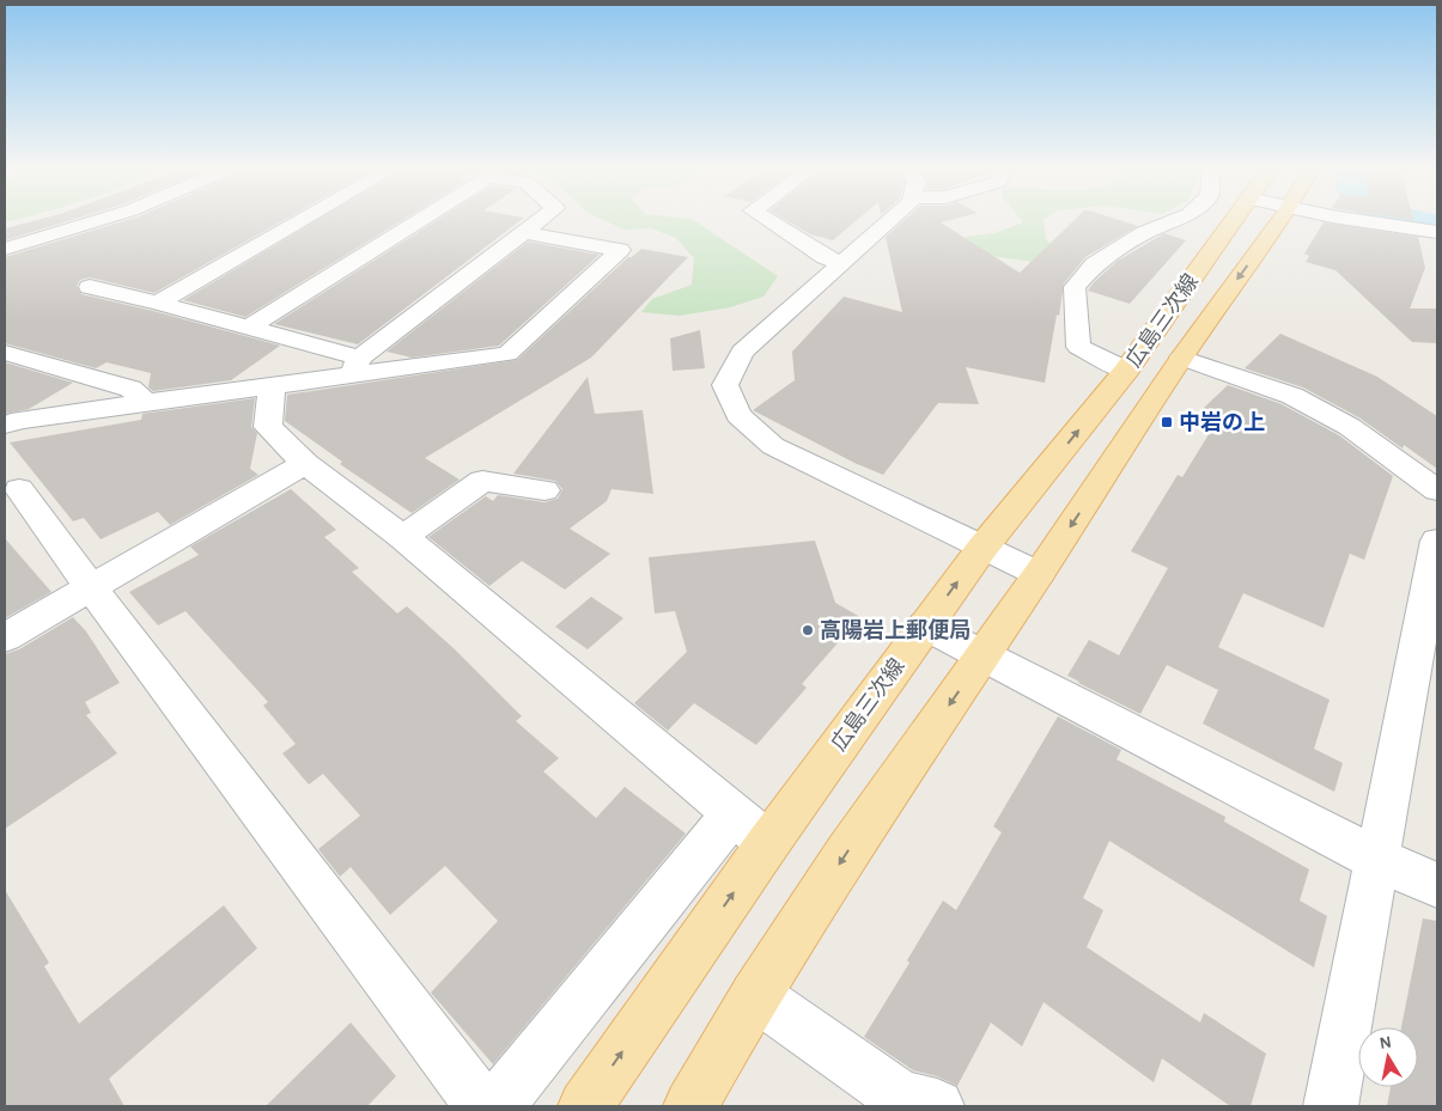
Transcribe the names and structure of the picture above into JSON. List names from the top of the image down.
{
  "streets": {
    "main road": ["広島三次線"]
  },
  "places": {
    "transit": ["中岩の上"],
    "other": ["高陽岩上郵便局"]
  },
  "north": "top"
}
